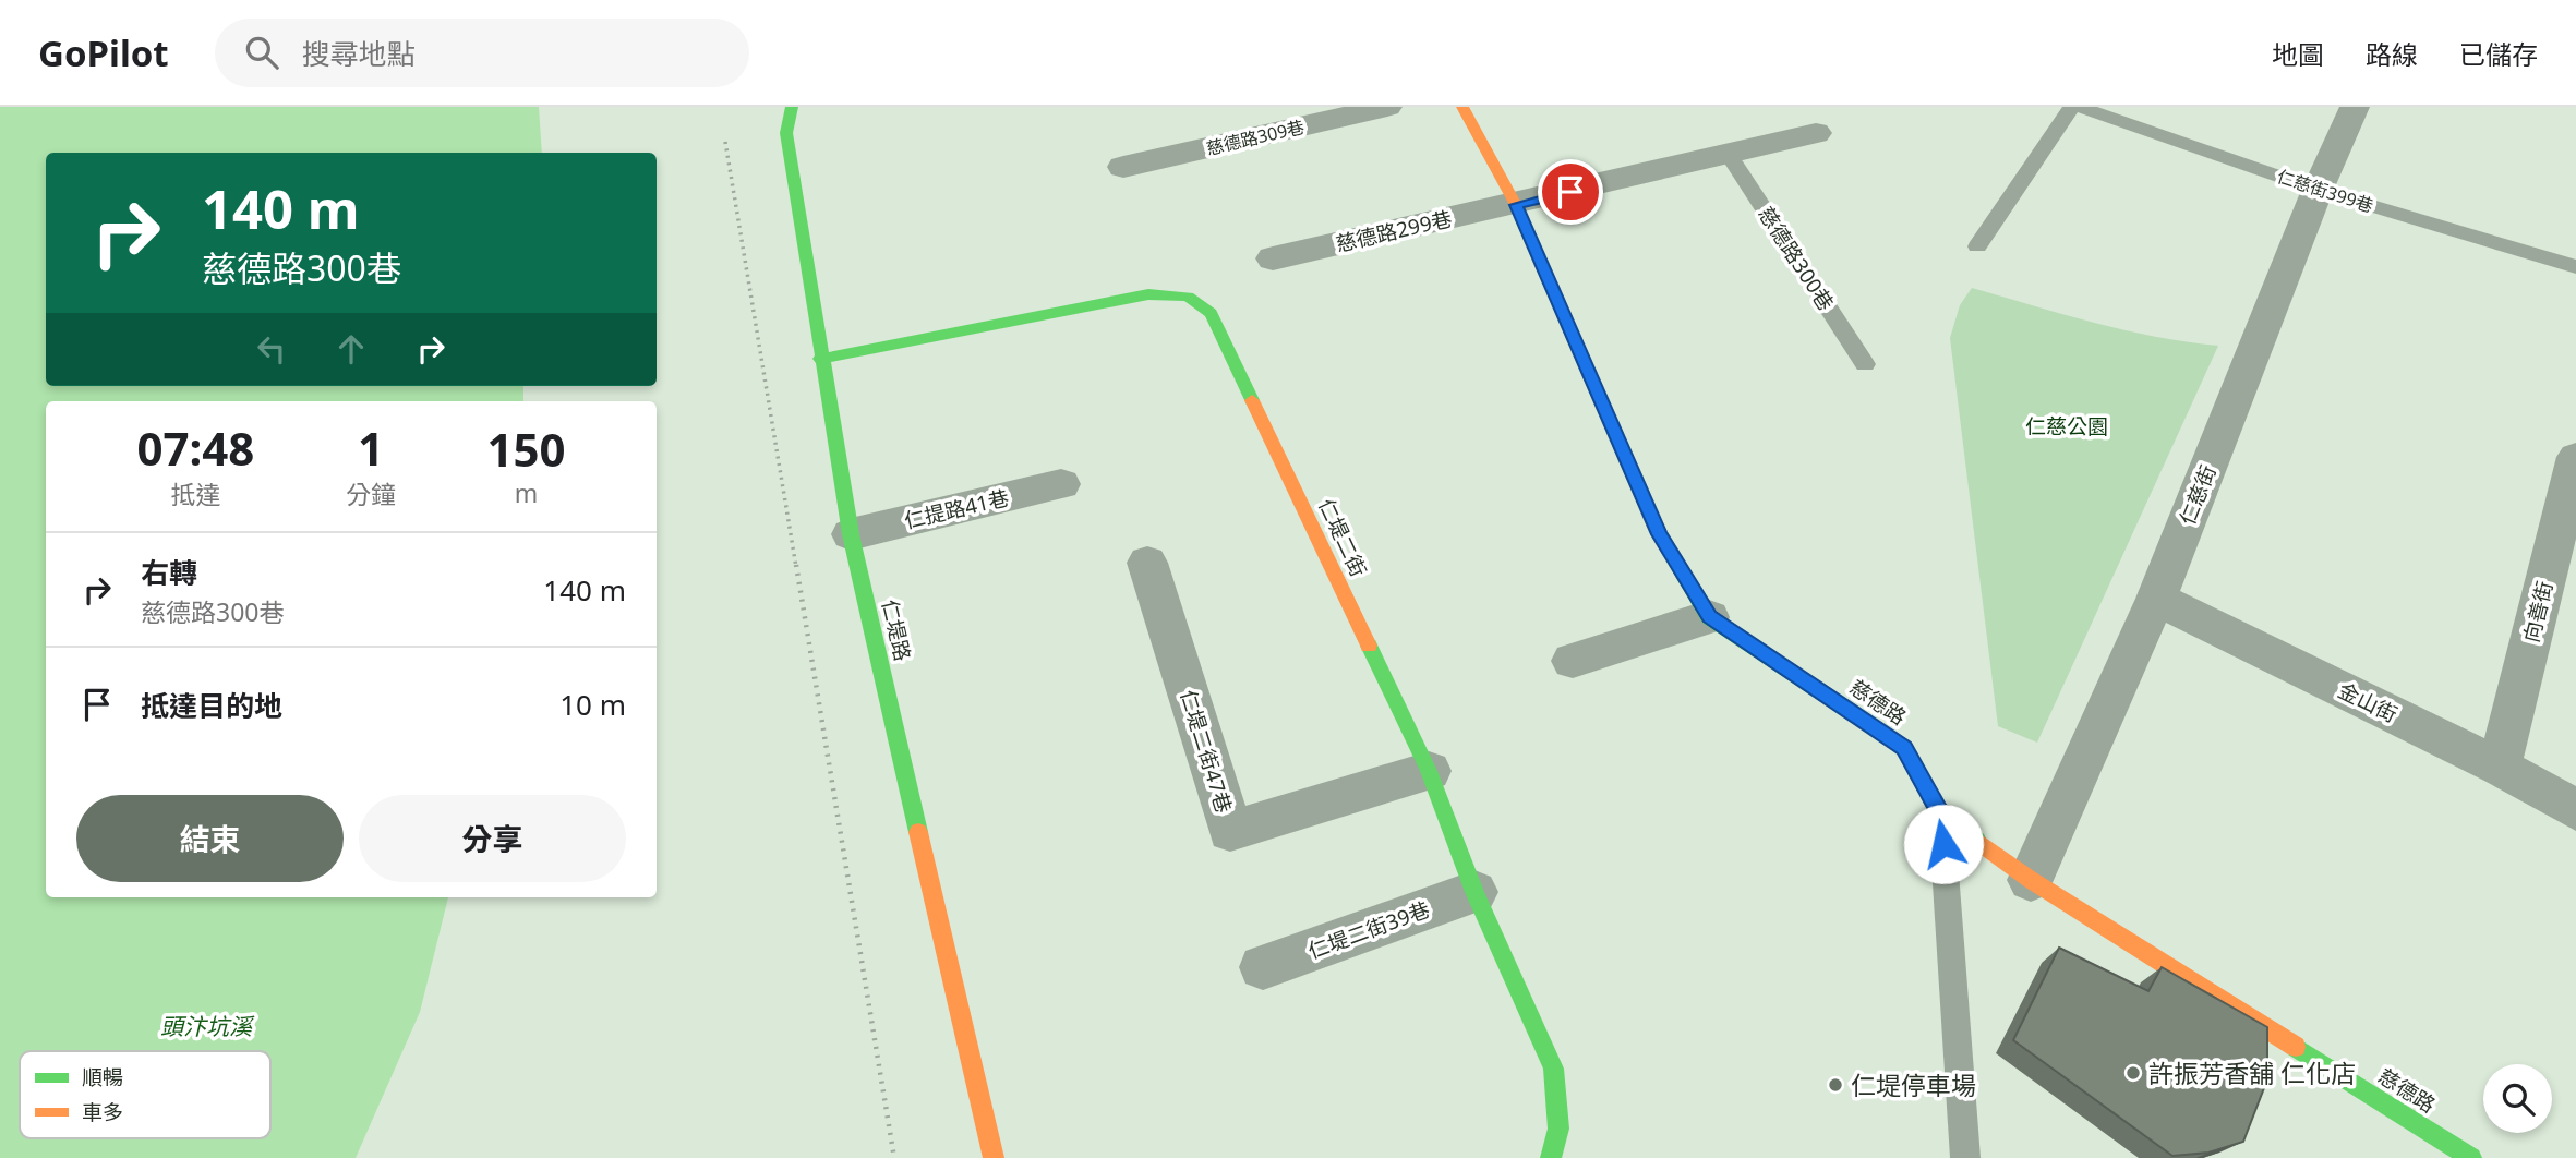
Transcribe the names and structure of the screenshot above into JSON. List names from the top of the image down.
{
  "streets": {
    "street": [
      "慈德路309巷",
      "慈德路299巷",
      "仁慈街",
      "仁提路41巷",
      "仁堤二街",
      "向善街",
      "仁堤路",
      "慈德路",
      "金山街",
      "仁堤二街47巷",
      "仁堤二街39巷"
    ],
    "lane": ["仁慈街399巷", "慈德路300巷"]
  },
  "crossings": [
    ["仁慈街399巷", "仁慈街"],
    ["慈德路299巷", "慈德路"],
    ["仁慈街", "慈德路"],
    ["仁慈街", "金山街"],
    ["仁提路41巷", "仁堤路"],
    ["仁堤二街", "仁堤路"],
    ["仁堤二街", "仁堤二街47巷"],
    ["仁堤二街", "仁堤二街39巷"],
    ["向善街", "金山街"]
  ],
  "water": ["頭汴坑溪"],
  "parks": ["仁慈公園"],
  "places": ["許振芳香舖 仁化店", "仁堤停車場"],
  "legend": ["順暢", "車多"],
  "page": {
    "header": "GoPilot",
    "search": "搜尋地點",
    "nav": ["地圖", "路線", "已儲存"],
    "turn": ["140 m", "慈德路300巷"],
    "eta": [
      "07:48",
      "抵達",
      "1",
      "分鐘",
      "150",
      "m"
    ],
    "list": [
      {
        "name": "右轉",
        "note": "慈德路300巷",
        "value": "140 m"
      },
      {
        "name": "抵達目的地",
        "value": "10 m"
      }
    ],
    "buttons": ["結束", "分享"]
  }
}
